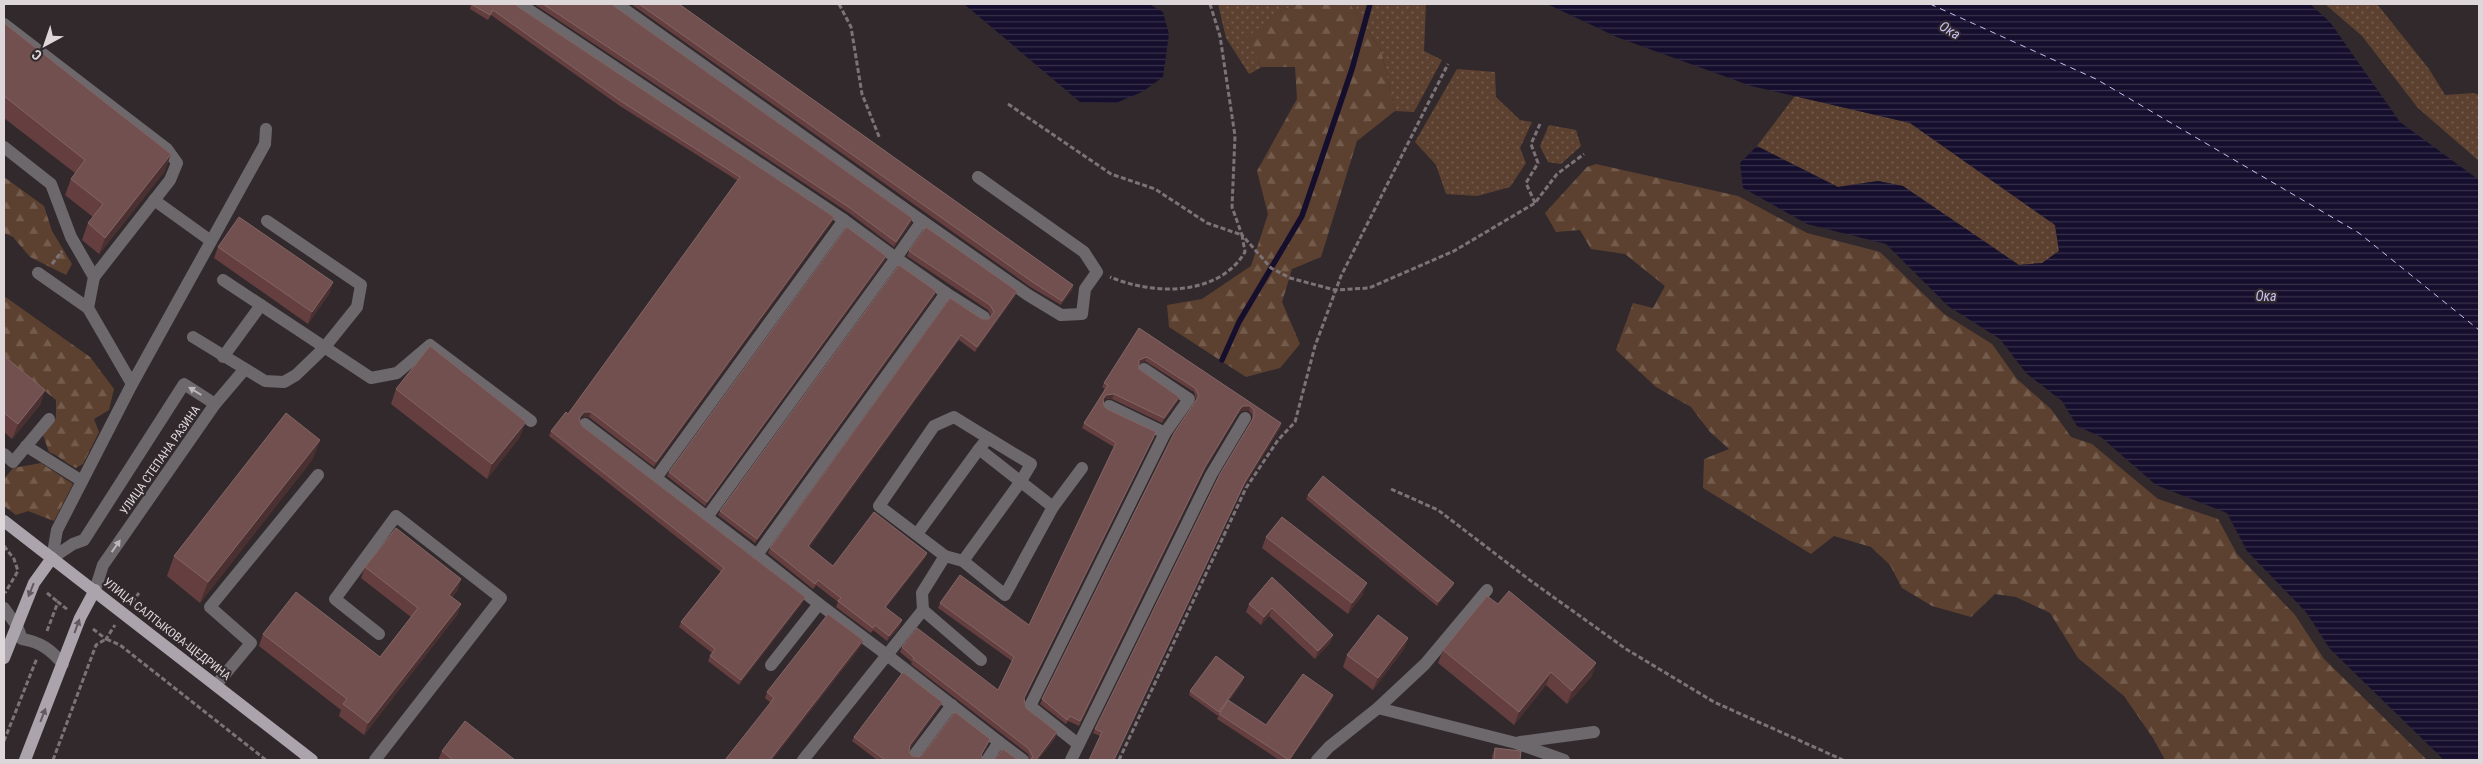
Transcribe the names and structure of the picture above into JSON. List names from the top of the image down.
{
  "streets": {
    "main road": ["УЛИЦА СТЕПАНА РАЗИНА", "УЛИЦА САЛТЫКОВА-ЩЕДРИНА"]
  },
  "crossings": [
    ["УЛИЦА СТЕПАНА РАЗИНА", "УЛИЦА САЛТЫКОВА-ЩЕДРИНА"]
  ],
  "water": ["Ока"],
  "north": "bottom left"
}
